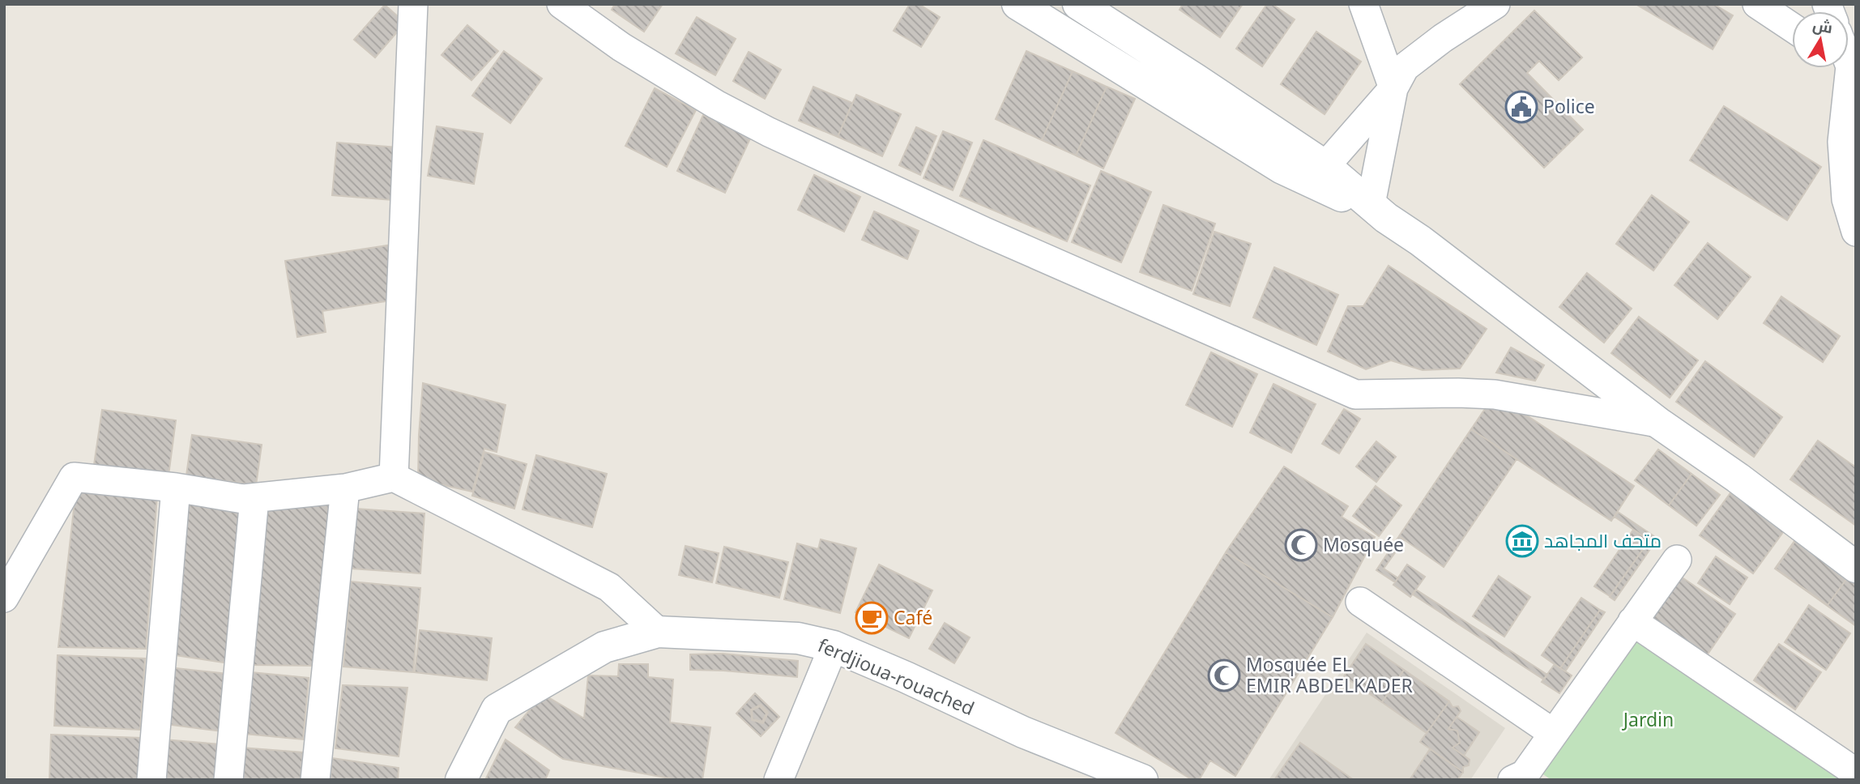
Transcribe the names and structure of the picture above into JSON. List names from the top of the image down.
{
  "streets": {
    "main road": ["ferdjioua-rouached"]
  },
  "parks": ["Jardin"],
  "places": {
    "public building": ["Police"],
    "museum": ["متحف المجاهد"],
    "mosque": ["Mosquée", "Mosquée EL EMIR ABDELKADER"],
    "cafe": ["Café"]
  },
  "north": "top"
}
